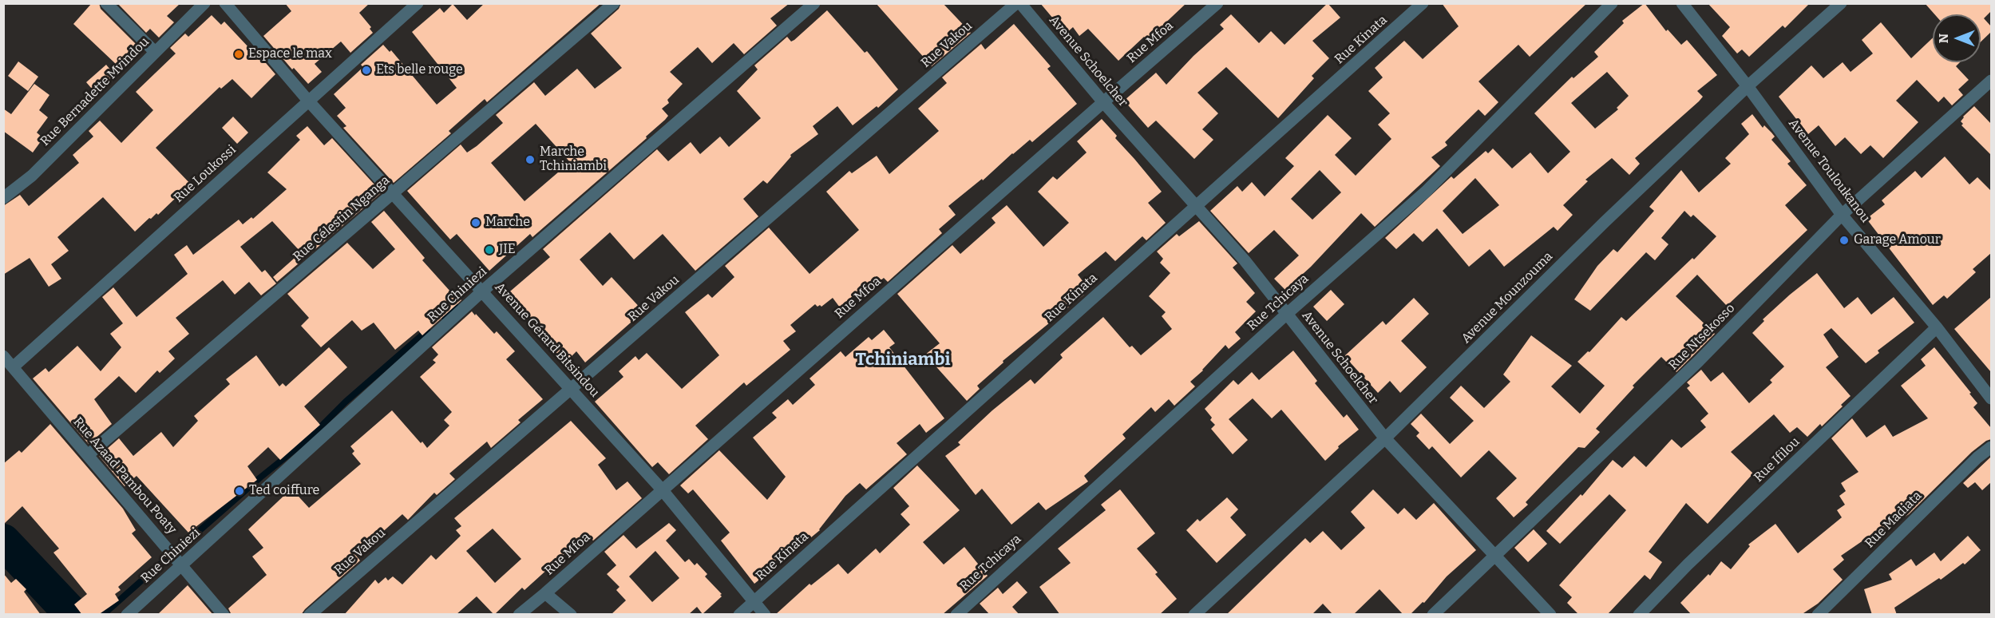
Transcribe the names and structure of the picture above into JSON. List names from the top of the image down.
{
  "streets": {
    "street": [
      "Rue Kinata",
      "Rue Mfoa",
      "Rue Vakou",
      "Avenue Schoelcher",
      "Rue Bernadette Mvindou",
      "Avenue Touloukanou",
      "Rue Loukossi",
      "Rue Célestin Nganga",
      "Rue Chiniezi",
      "Avenue Mounzouma",
      "Rue Tchicaya",
      "Rue Ntsekosso",
      "Avenue Gérard Bitsindou",
      "Rue Ifilou",
      "Rue Azaad Pambou Poaty",
      "Rue Madiata"
    ]
  },
  "crossings": [
    ["Rue Kinata", "Avenue Schoelcher"],
    ["Rue Kinata", "Avenue Gérard Bitsindou"],
    ["Rue Mfoa", "Avenue Schoelcher"],
    ["Rue Mfoa", "Avenue Gérard Bitsindou"],
    ["Rue Vakou", "Avenue Gérard Bitsindou"],
    ["Avenue Schoelcher", "Avenue Mounzouma"],
    ["Avenue Schoelcher", "Rue Tchicaya"],
    ["Avenue Schoelcher", "Rue Ntsekosso"],
    ["Avenue Touloukanou", "Avenue Mounzouma"],
    ["Avenue Touloukanou", "Rue Ntsekosso"],
    ["Avenue Touloukanou", "Rue Ifilou"],
    ["Rue Loukossi", "Avenue Gérard Bitsindou"],
    ["Rue Loukossi", "Rue Azaad Pambou Poaty"],
    ["Rue Célestin Nganga", "Avenue Gérard Bitsindou"],
    ["Rue Célestin Nganga", "Rue Azaad Pambou Poaty"],
    ["Rue Chiniezi", "Avenue Gérard Bitsindou"],
    ["Rue Chiniezi", "Rue Azaad Pambou Poaty"]
  ],
  "districts": ["Tchiniambi"],
  "places": [
    "Espace le max",
    "Ets belle rouge",
    "Marche Tchiniambi",
    "Marche",
    "Garage Amour",
    "JIE",
    "Ted coiffure"
  ],
  "north": "left"
}
